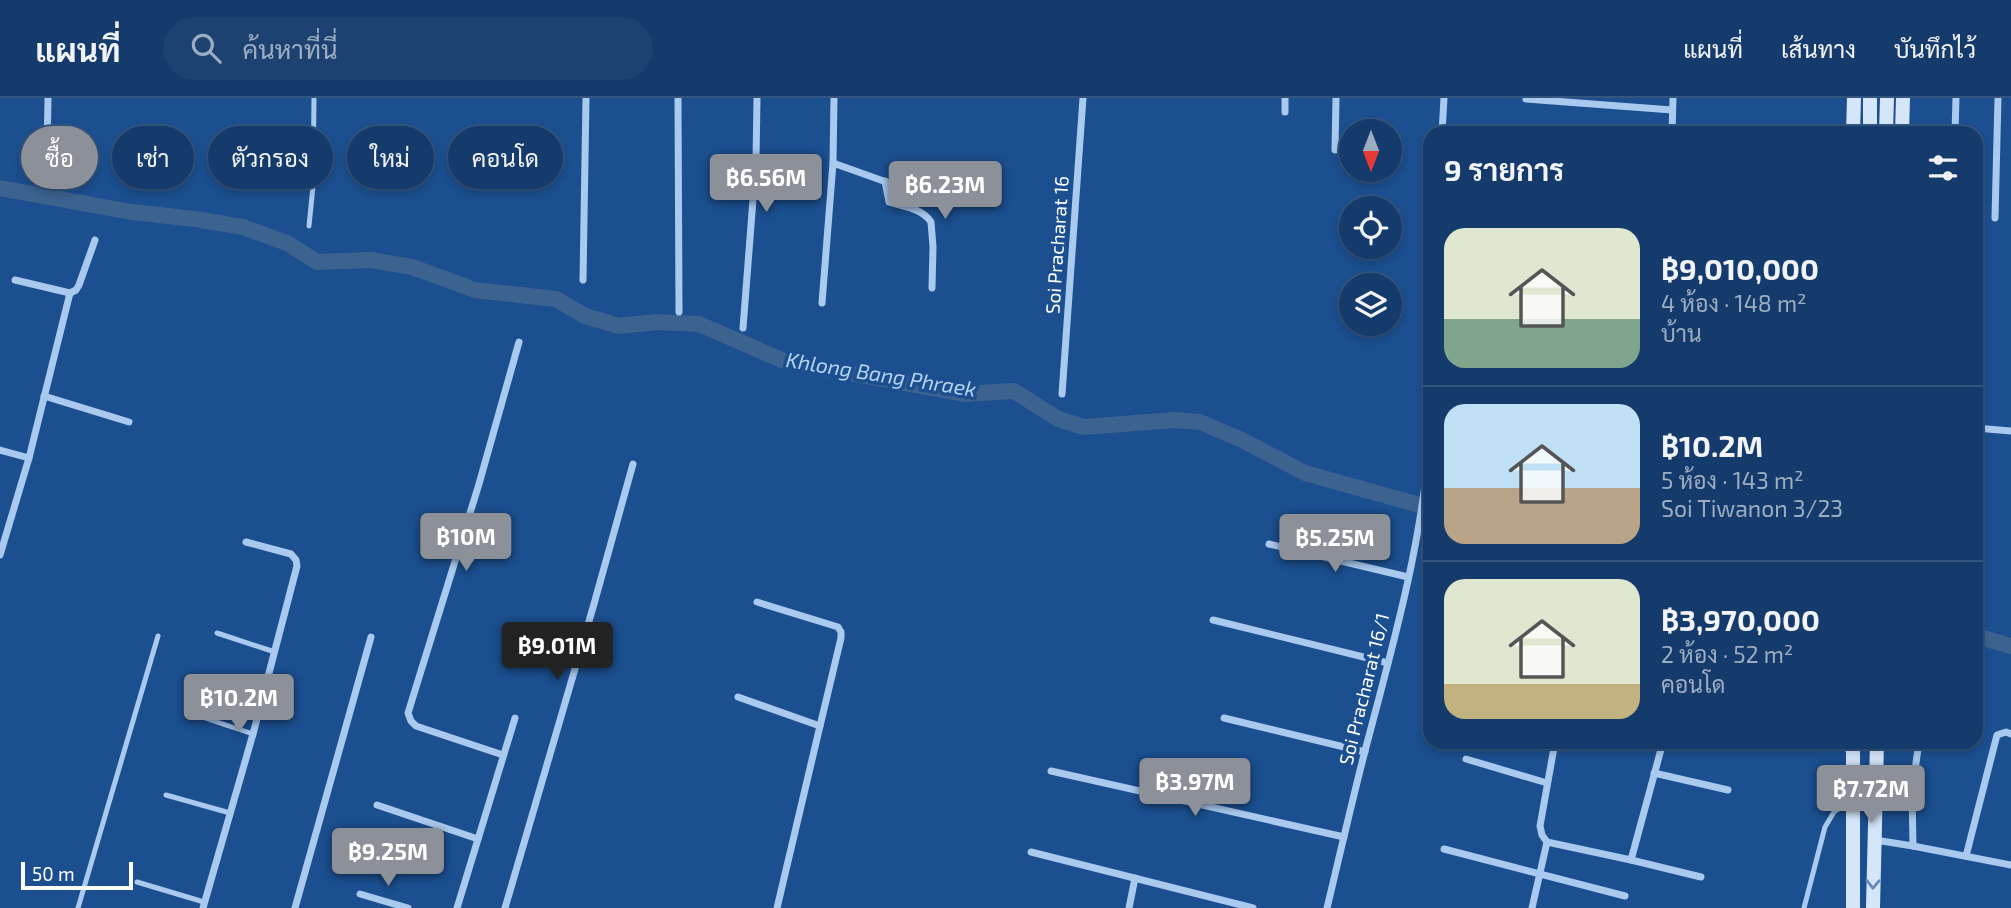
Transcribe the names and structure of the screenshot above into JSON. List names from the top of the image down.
{
  "streets": {
    "street": ["Soi Pracharat 16", "Soi Pracharat 16/1"]
  },
  "water": ["Khlong Bang Phraek"],
  "scale_bar": "50 m",
  "north": "bottom",
  "page": {
    "header": "แผนที่",
    "search": "ค้นหาที่นี่",
    "nav": ["แผนที่", "เส้นทาง", "บันทึกไว้"],
    "chip": [
      "ซื้อ",
      "เช่า",
      "ตัวกรอง",
      "ใหม่",
      "คอนโด"
    ],
    "heading": "9 รายการ",
    "price": [
      "฿6.56M",
      "฿6.23M",
      "฿10M",
      "฿5.25M",
      "฿9.01M",
      "฿10.2M",
      "฿3.97M",
      "฿7.72M",
      "฿9.25M"
    ],
    "list": [
      {
        "name": "฿9,010,000",
        "note": "4 ห้อง · 148 m² · บ้าน"
      },
      {
        "name": "฿10.2M",
        "note": "5 ห้อง · 143 m² · Soi Tiwanon 3/23"
      },
      {
        "name": "฿3,970,000",
        "note": "2 ห้อง · 52 m² · คอนโด"
      }
    ],
    "scale": "50 m"
  }
}
